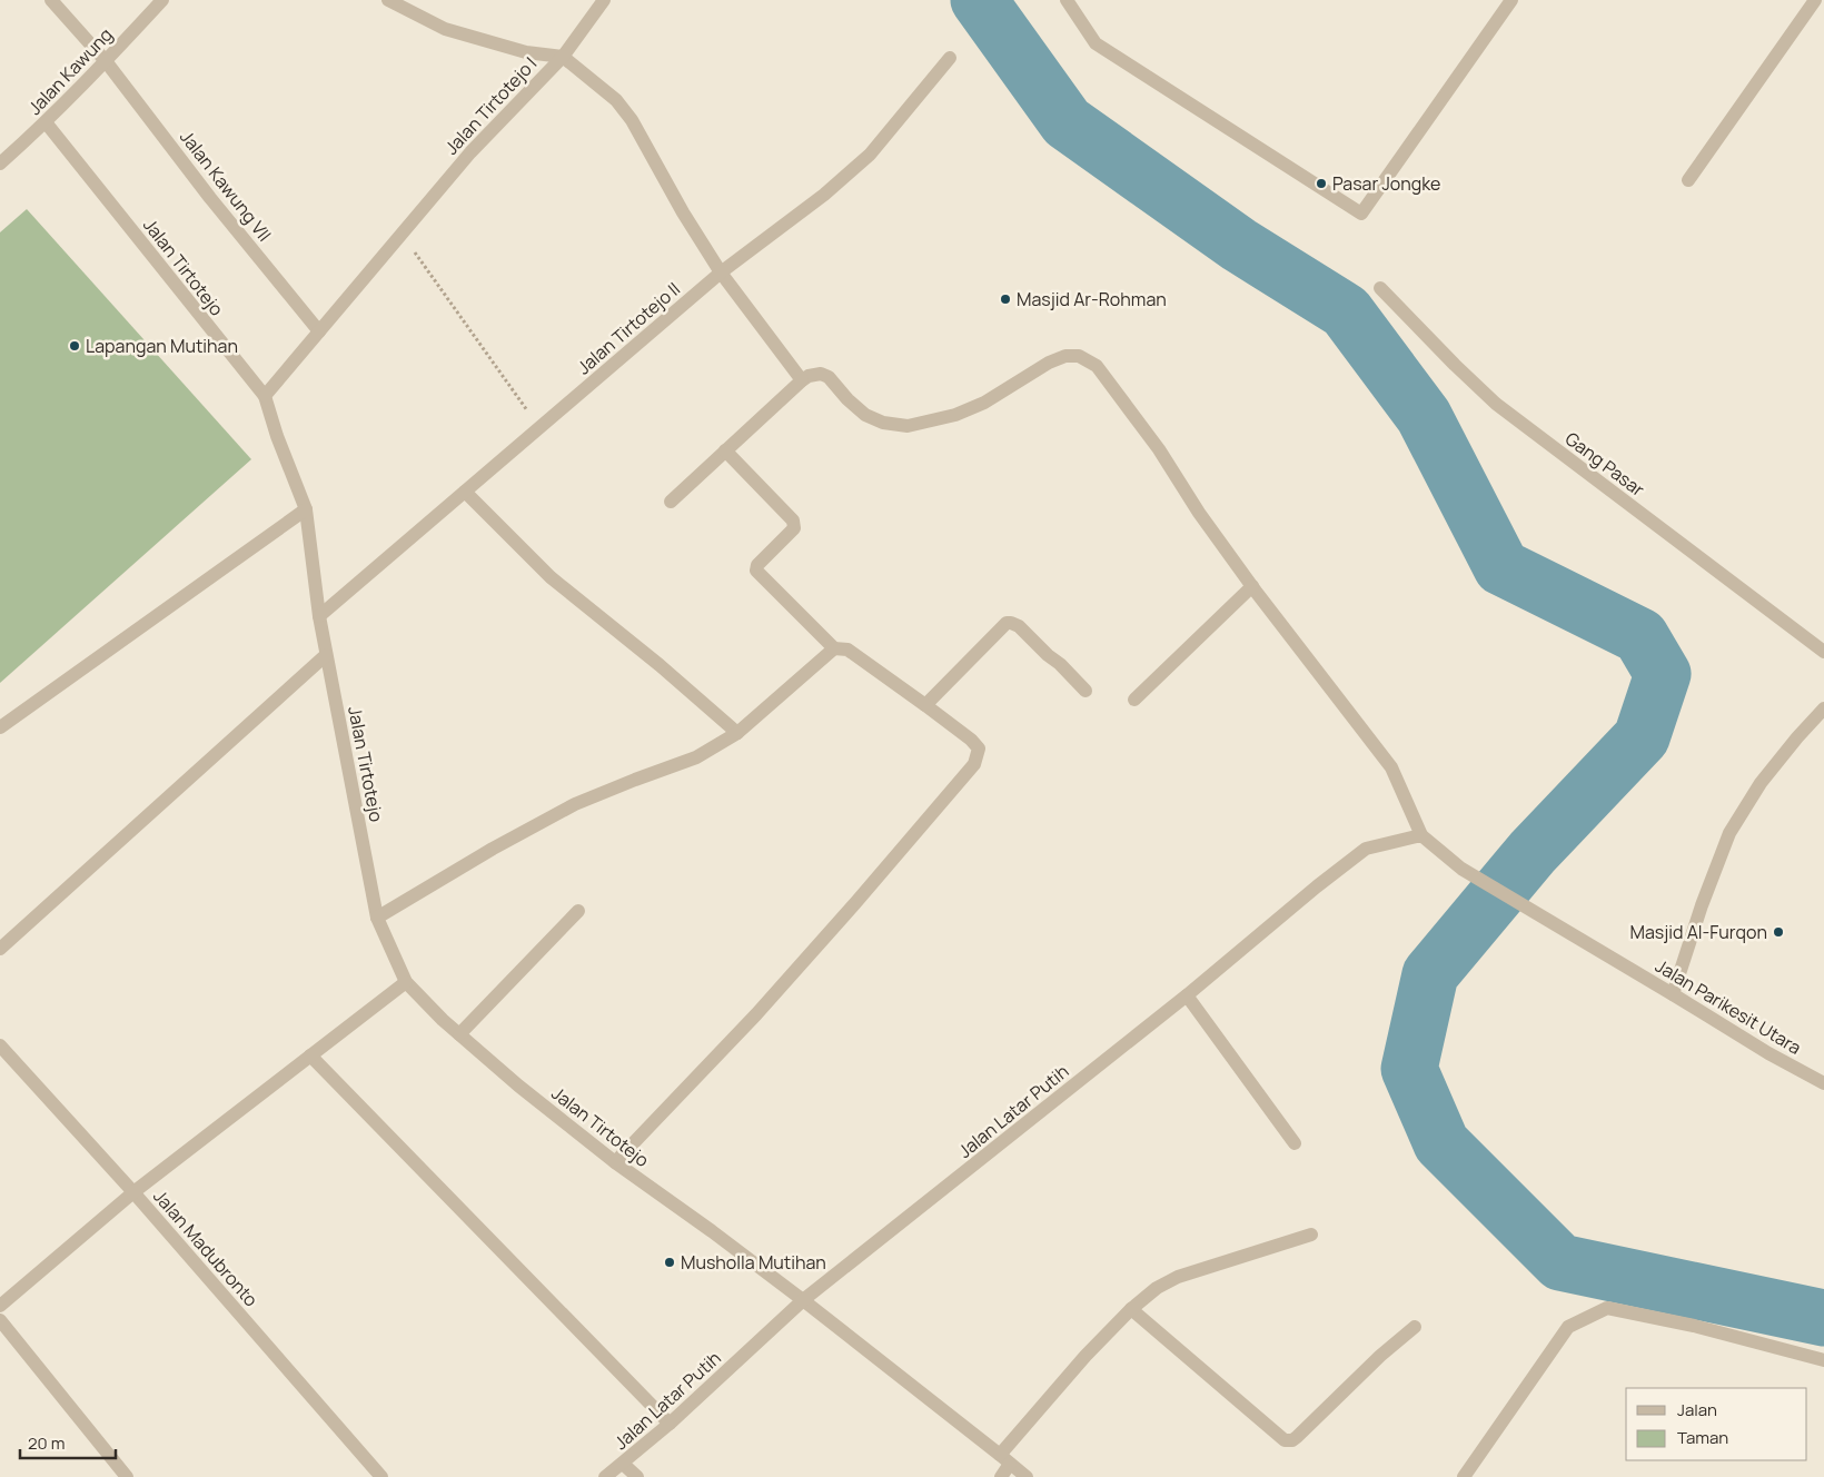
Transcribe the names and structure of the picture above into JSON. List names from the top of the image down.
{
  "streets": {
    "street": [
      "Jalan Kawung",
      "Jalan Tirtotejo I",
      "Jalan Kawung VII",
      "Jalan Tirtotejo",
      "Jalan Tirtotejo II",
      "Gang Pasar",
      "Jalan Parikesit Utara",
      "Jalan Latar Putih",
      "Jalan Madubronto"
    ]
  },
  "crossings": [
    ["Jalan Kawung", "Jalan Kawung VII"],
    ["Jalan Kawung", "Jalan Tirtotejo"],
    ["Jalan Tirtotejo I", "Jalan Kawung VII"],
    ["Jalan Tirtotejo I", "Jalan Tirtotejo"],
    ["Jalan Tirtotejo", "Jalan Tirtotejo II"],
    ["Jalan Tirtotejo", "Jalan Latar Putih"],
    ["Jalan Parikesit Utara", "Jalan Latar Putih"]
  ],
  "places": [
    "Pasar Jongke",
    "Masjid Ar-Rohman",
    "Lapangan Mutihan",
    "Masjid Al-Furqon",
    "Musholla Mutihan"
  ],
  "legend": ["Jalan", "Taman"],
  "scale_bar": "20 m"
}
